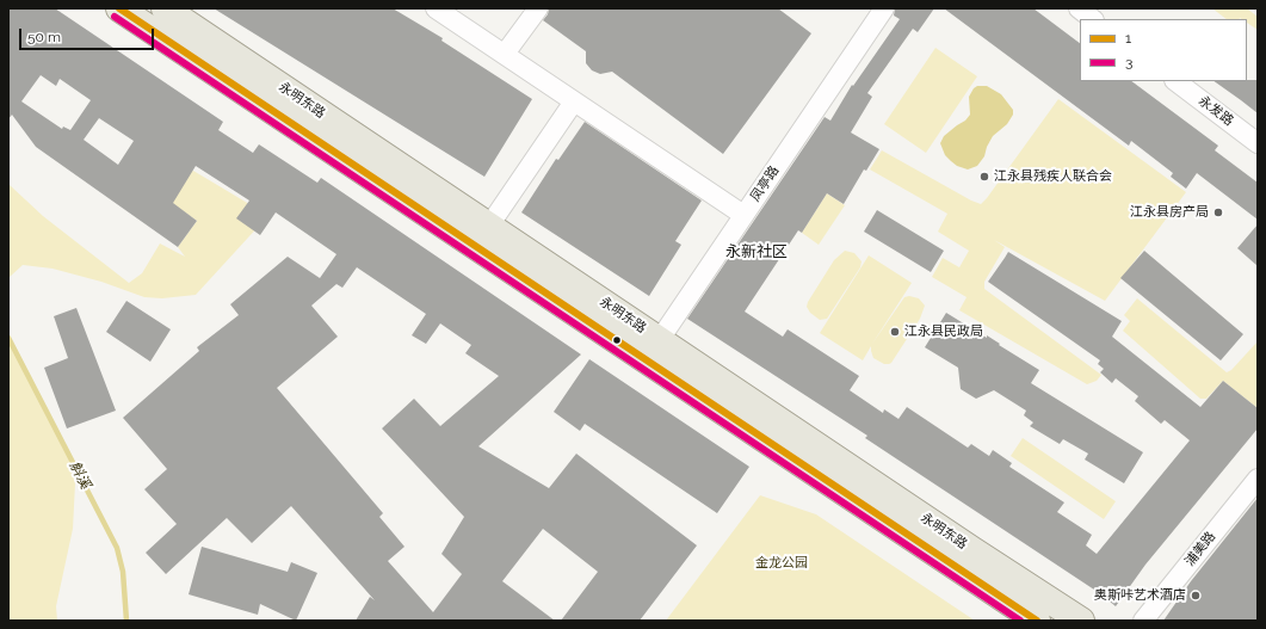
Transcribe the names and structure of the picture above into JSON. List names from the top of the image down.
{
  "streets": {
    "main road": ["永明东路"],
    "street": ["永发路", "凤亭路", "浦美路"]
  },
  "crossings": [
    ["永明东路", "凤亭路"]
  ],
  "districts": ["永新社区"],
  "water": ["斛溪"],
  "parks": ["金龙公园"],
  "places": [
    "江永县残疾人联合会",
    "江永县房产局",
    "江永县民政局",
    "奥斯咔艺术酒店"
  ],
  "lines": ["transit line 1", "transit line 3"],
  "legend": ["1", "3"],
  "scale_bar": "50 m"
}
